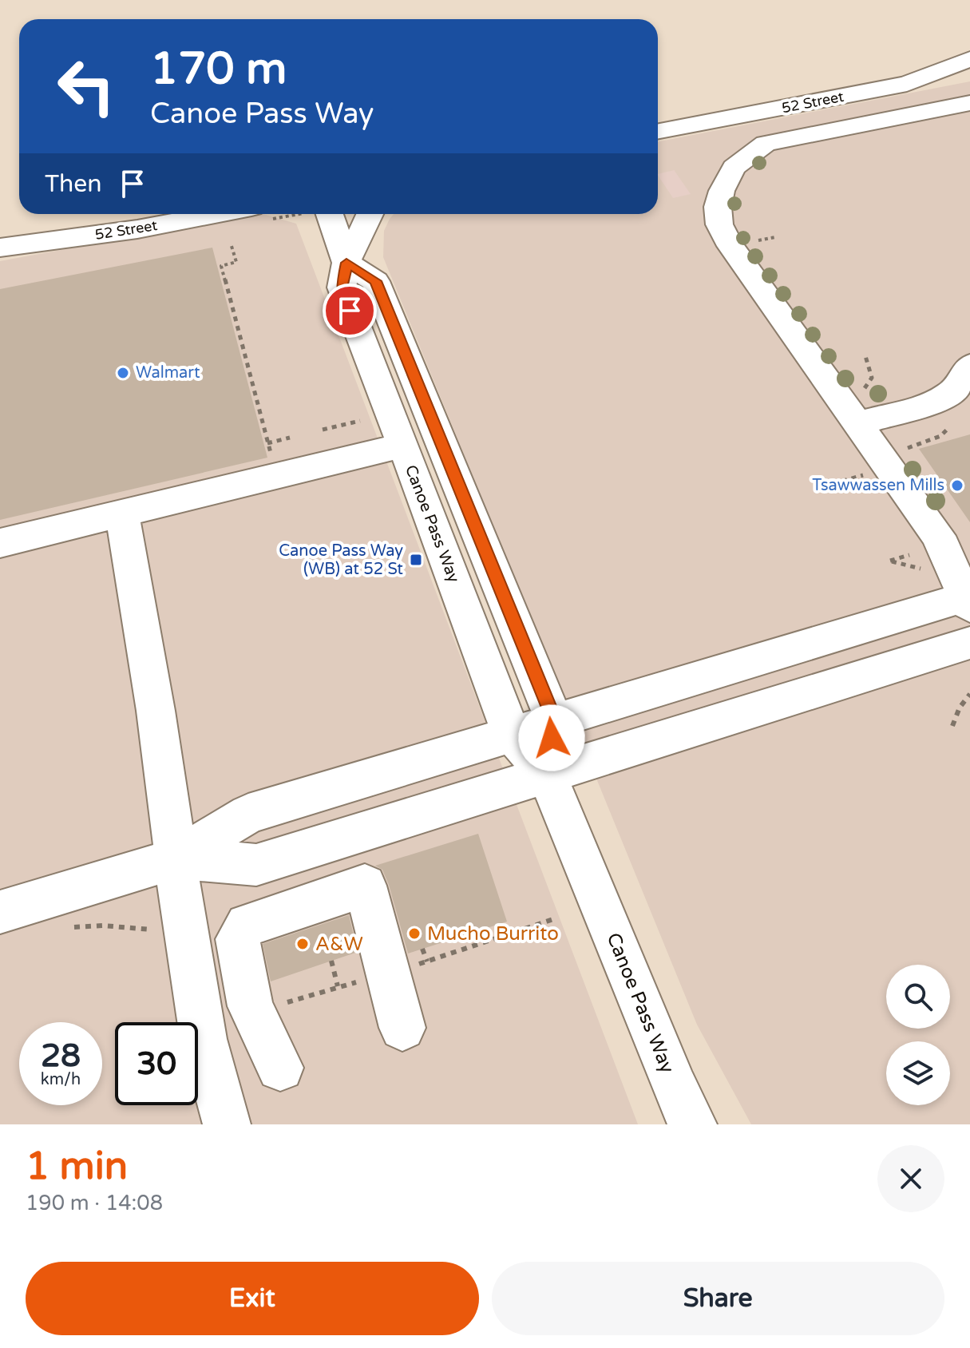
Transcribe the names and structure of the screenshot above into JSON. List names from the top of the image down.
{
  "streets": {
    "street": ["52 Street", "Canoe Pass Way"]
  },
  "places": {
    "other": [
      "Walmart",
      "Tsawwassen Mills",
      "Mucho Burrito",
      "A&W"
    ],
    "transit": ["Canoe Pass Way (WB) at 52 St"]
  },
  "page": {
    "turn": ["170 m", "Canoe Pass Way"],
    "then": "Then",
    "speed": "28 km/h",
    "limit": "30",
    "heading": ["1 min", "190 m · 14:08"],
    "buttons": ["Exit", "Share"]
  }
}
